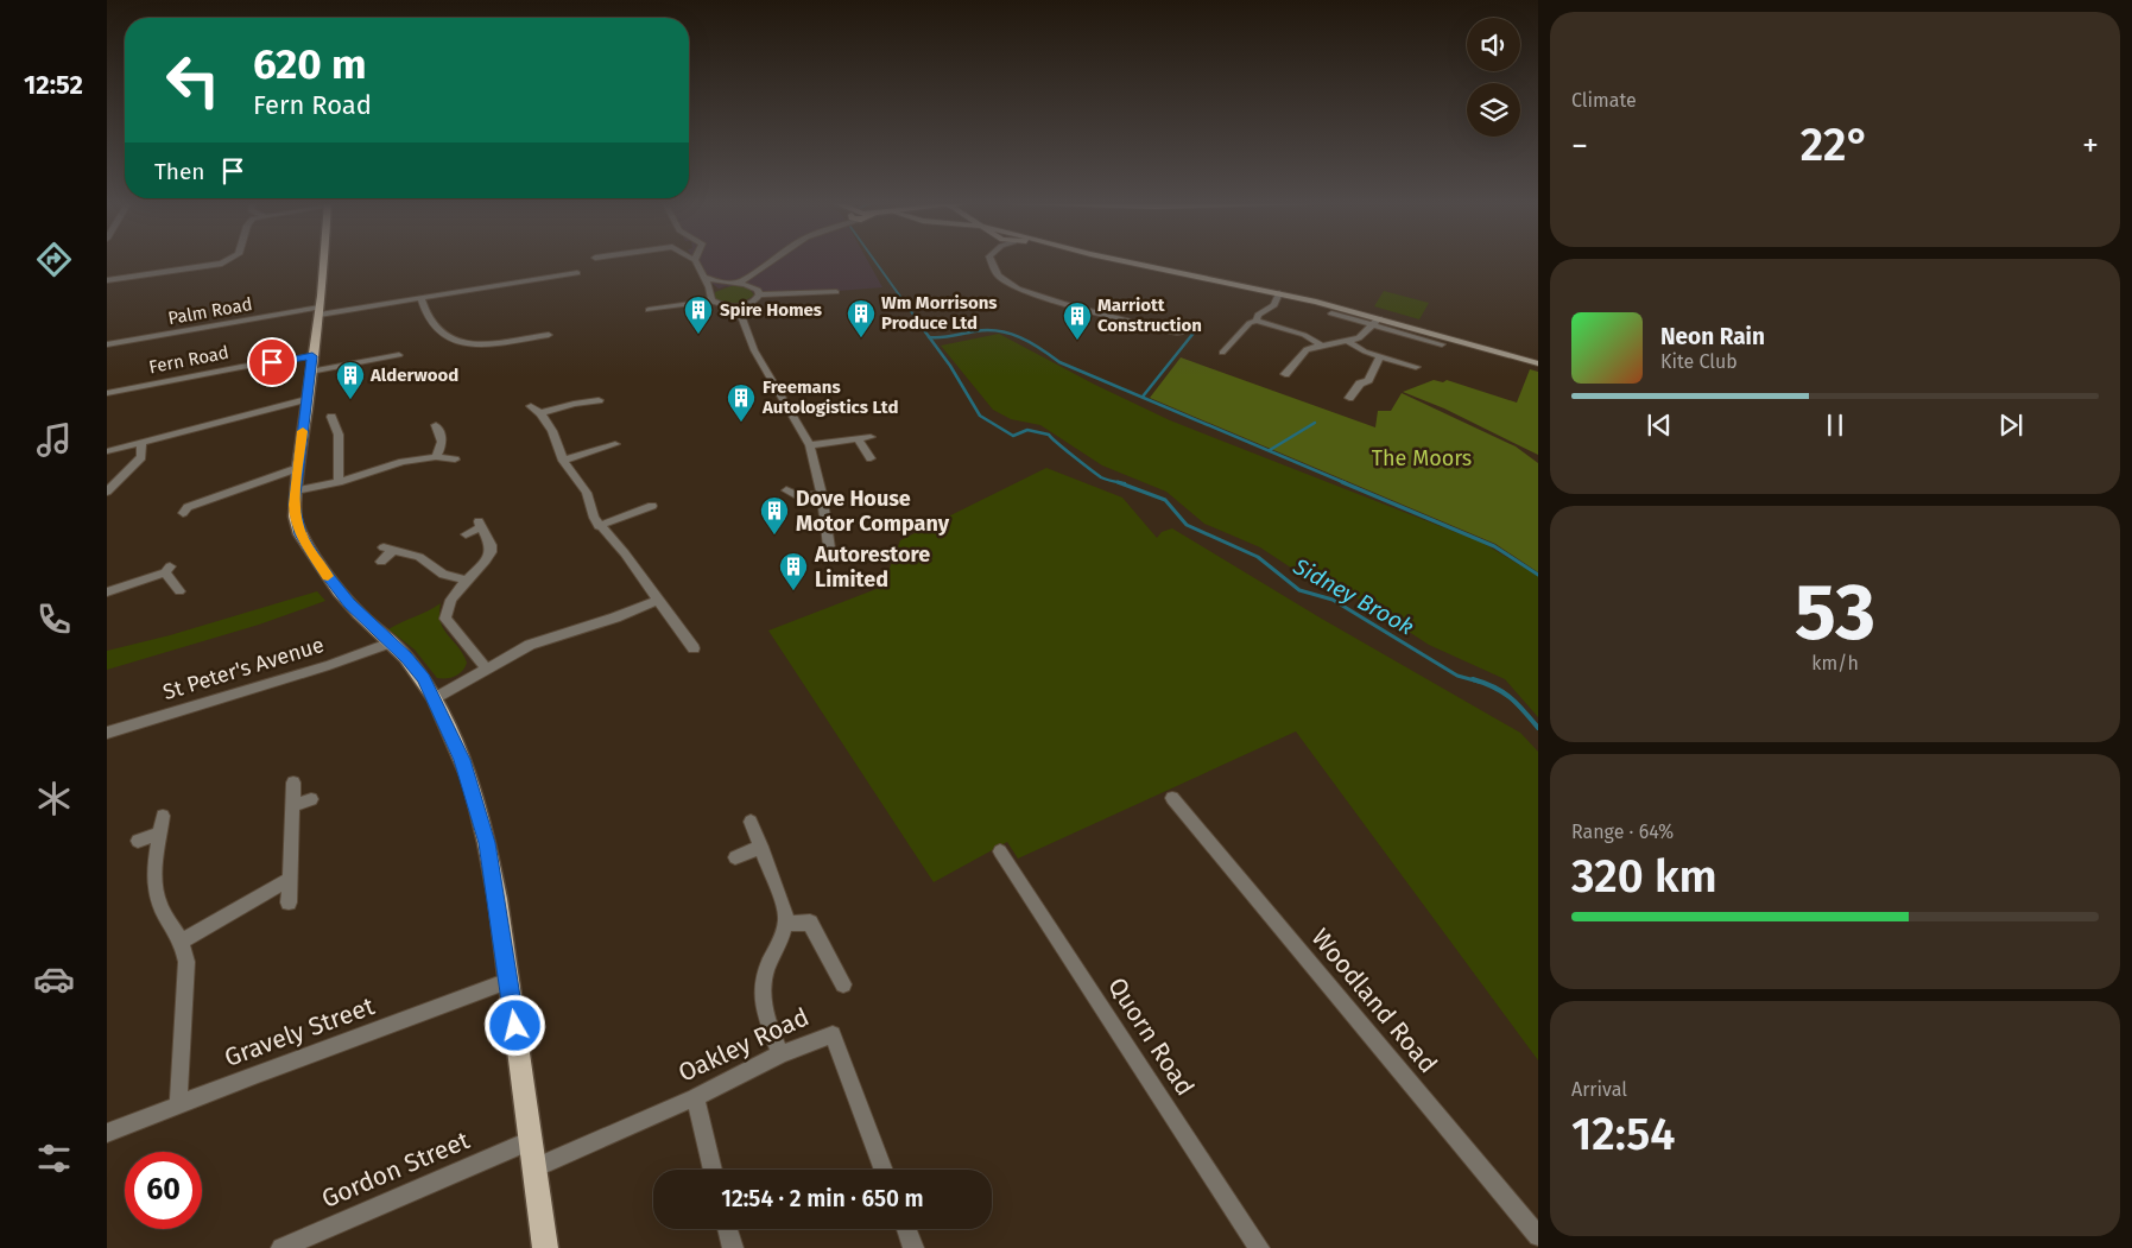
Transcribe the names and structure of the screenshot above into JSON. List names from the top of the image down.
{
  "streets": {
    "street": [
      "Palm Road",
      "Fern Road",
      "St Peter's Avenue",
      "Woodland Road",
      "Gravely Street",
      "Quorn Road",
      "Oakley Road",
      "Gordon Street"
    ]
  },
  "water": ["Sidney Brook"],
  "parks": ["The Moors"],
  "places": {
    "building": [
      "Spire Homes",
      "Wm Morrisons Produce Ltd",
      "Marriott Construction",
      "Alderwood",
      "Freemans Autologistics Ltd",
      "Dove House Motor Company",
      "Autorestore Limited"
    ]
  },
  "page": {
    "tabs": "12:52",
    "tile": [
      "Climate",
      ["53", "km/h"],
      ["Range · 64%", "320 km"],
      ["Arrival", "12:54"]
    ],
    "turn": ["620 m", "Fern Road"],
    "heat": ["−", "22°", "+"],
    "then": "Then",
    "song": ["Neon Rain", "Kite Club"],
    "limit": "60",
    "trip": "12:54 · 2 min · 650 m"
  }
}
